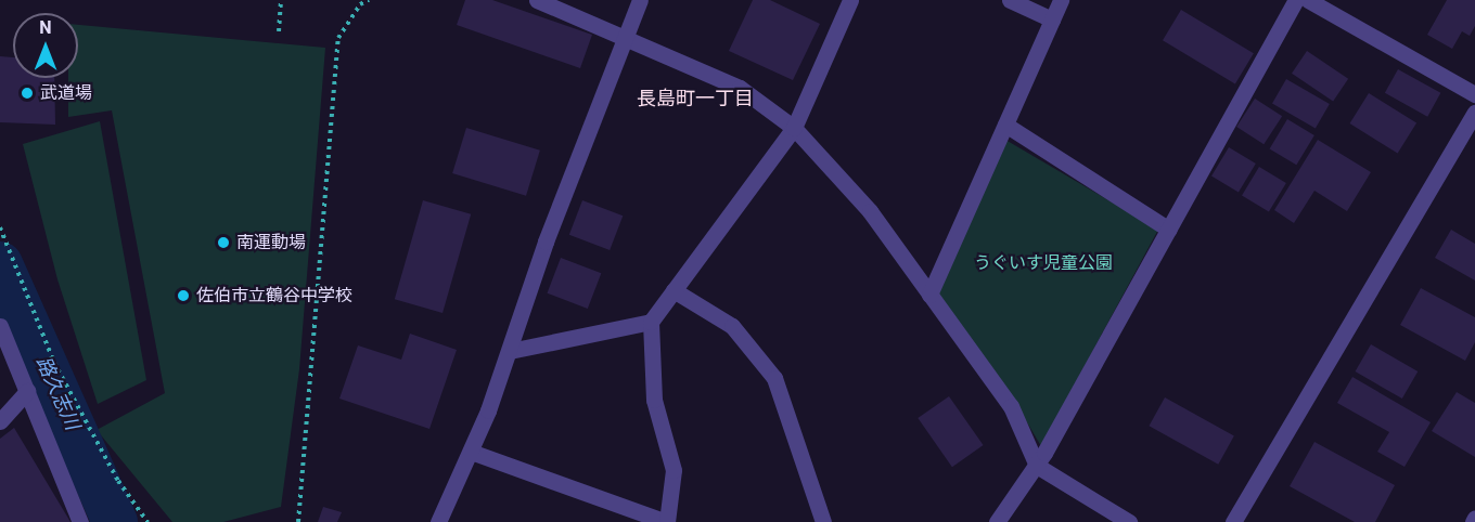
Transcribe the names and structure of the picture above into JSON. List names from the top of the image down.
{
  "districts": ["長島町一丁目"],
  "water": ["路久志川"],
  "parks": ["うぐいす児童公園"],
  "places": ["武道場", "南運動場", "佐伯市立鶴谷中学校"],
  "north": "top"
}
